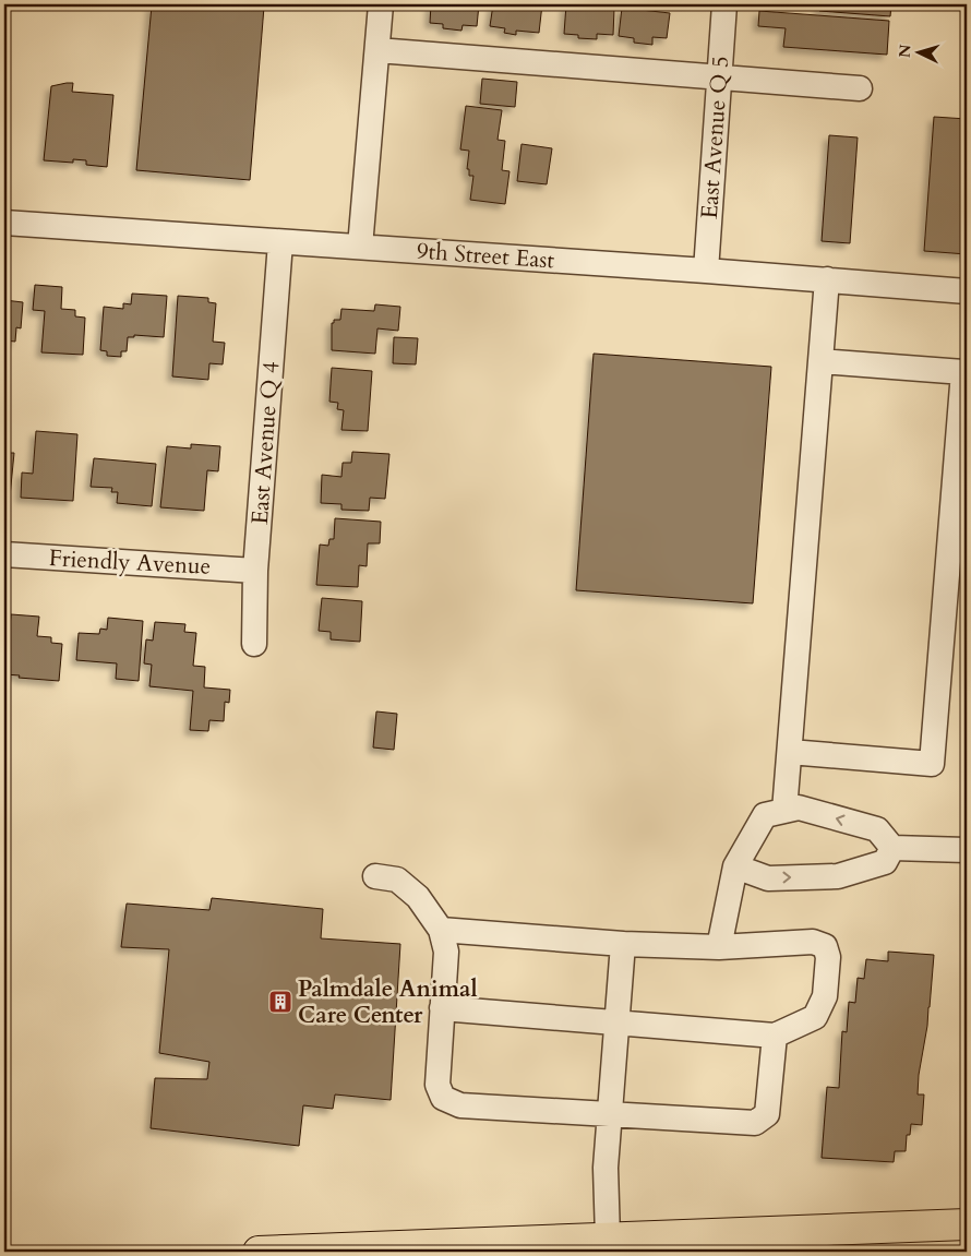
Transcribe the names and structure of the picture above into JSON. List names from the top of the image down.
{
  "streets": {
    "street": [
      "East Avenue Q 5",
      "9th Street East",
      "East Avenue Q 4",
      "Friendly Avenue"
    ]
  },
  "crossings": [
    ["East Avenue Q 5", "9th Street East"],
    ["9th Street East", "East Avenue Q 4"],
    ["East Avenue Q 4", "Friendly Avenue"]
  ],
  "places": {
    "building": ["Palmdale Animal Care Center"]
  },
  "north": "left"
}
